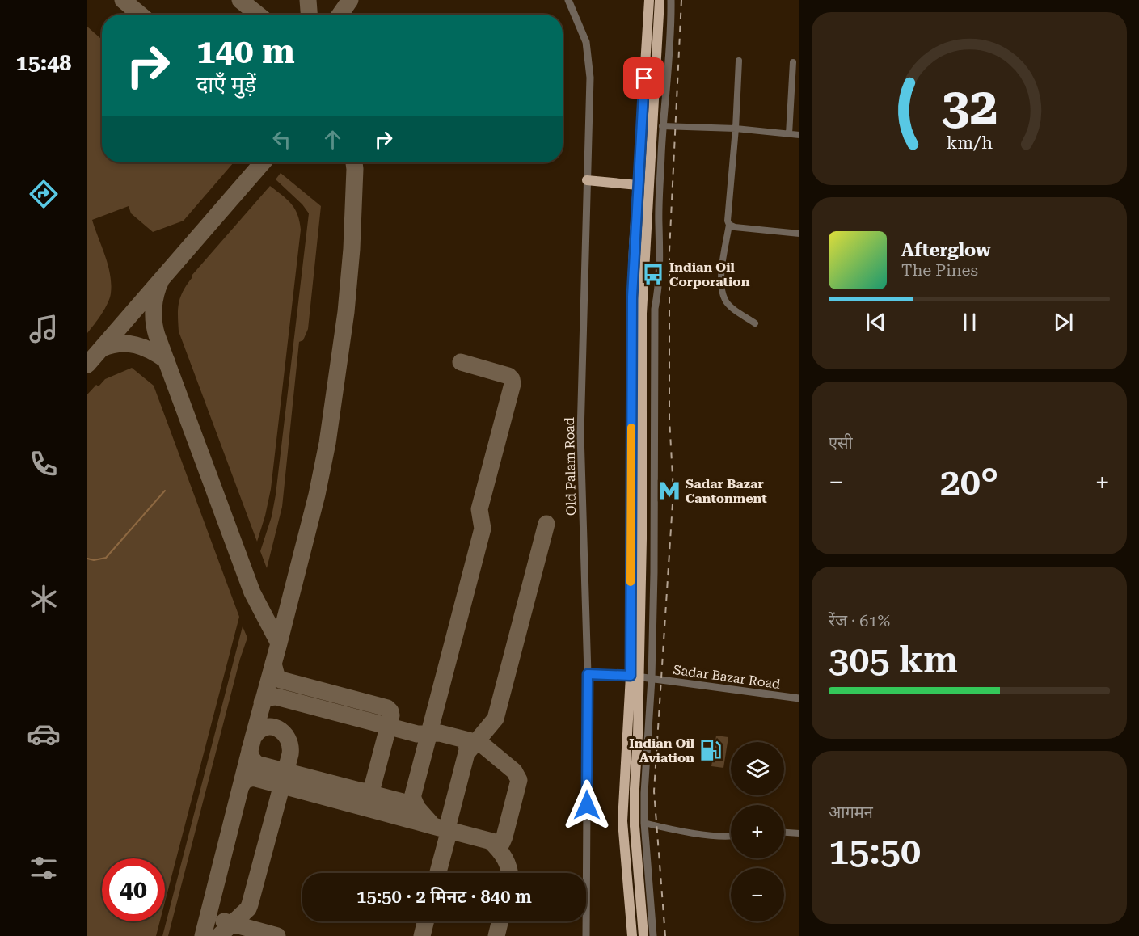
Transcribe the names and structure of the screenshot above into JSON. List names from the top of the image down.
{
  "streets": {
    "street": ["Old Palam Road", "Sadar Bazar Road"]
  },
  "crossings": [
    ["Old Palam Road", "Sadar Bazar Road"]
  ],
  "places": {
    "bus stop": ["Indian Oil Corporation"],
    "metro station": ["Sadar Bazar Cantonment"],
    "fuel station": ["Indian Oil Aviation"]
  },
  "page": {
    "tabs": "15:48",
    "turn": ["140 m", "दाएँ मुड़ें"],
    "song": ["Afterglow", "The Pines"],
    "tile": [
      "एसी",
      ["रेंज · 61%", "305 km"],
      ["आगमन", "15:50"]
    ],
    "heat": ["−", "20°", "+"],
    "map_buttons": ["+", "−"],
    "limit": "40",
    "trip": "15:50 · 2 मिनट · 840 m",
    "gauge": ["32", "km/h"]
  }
}
